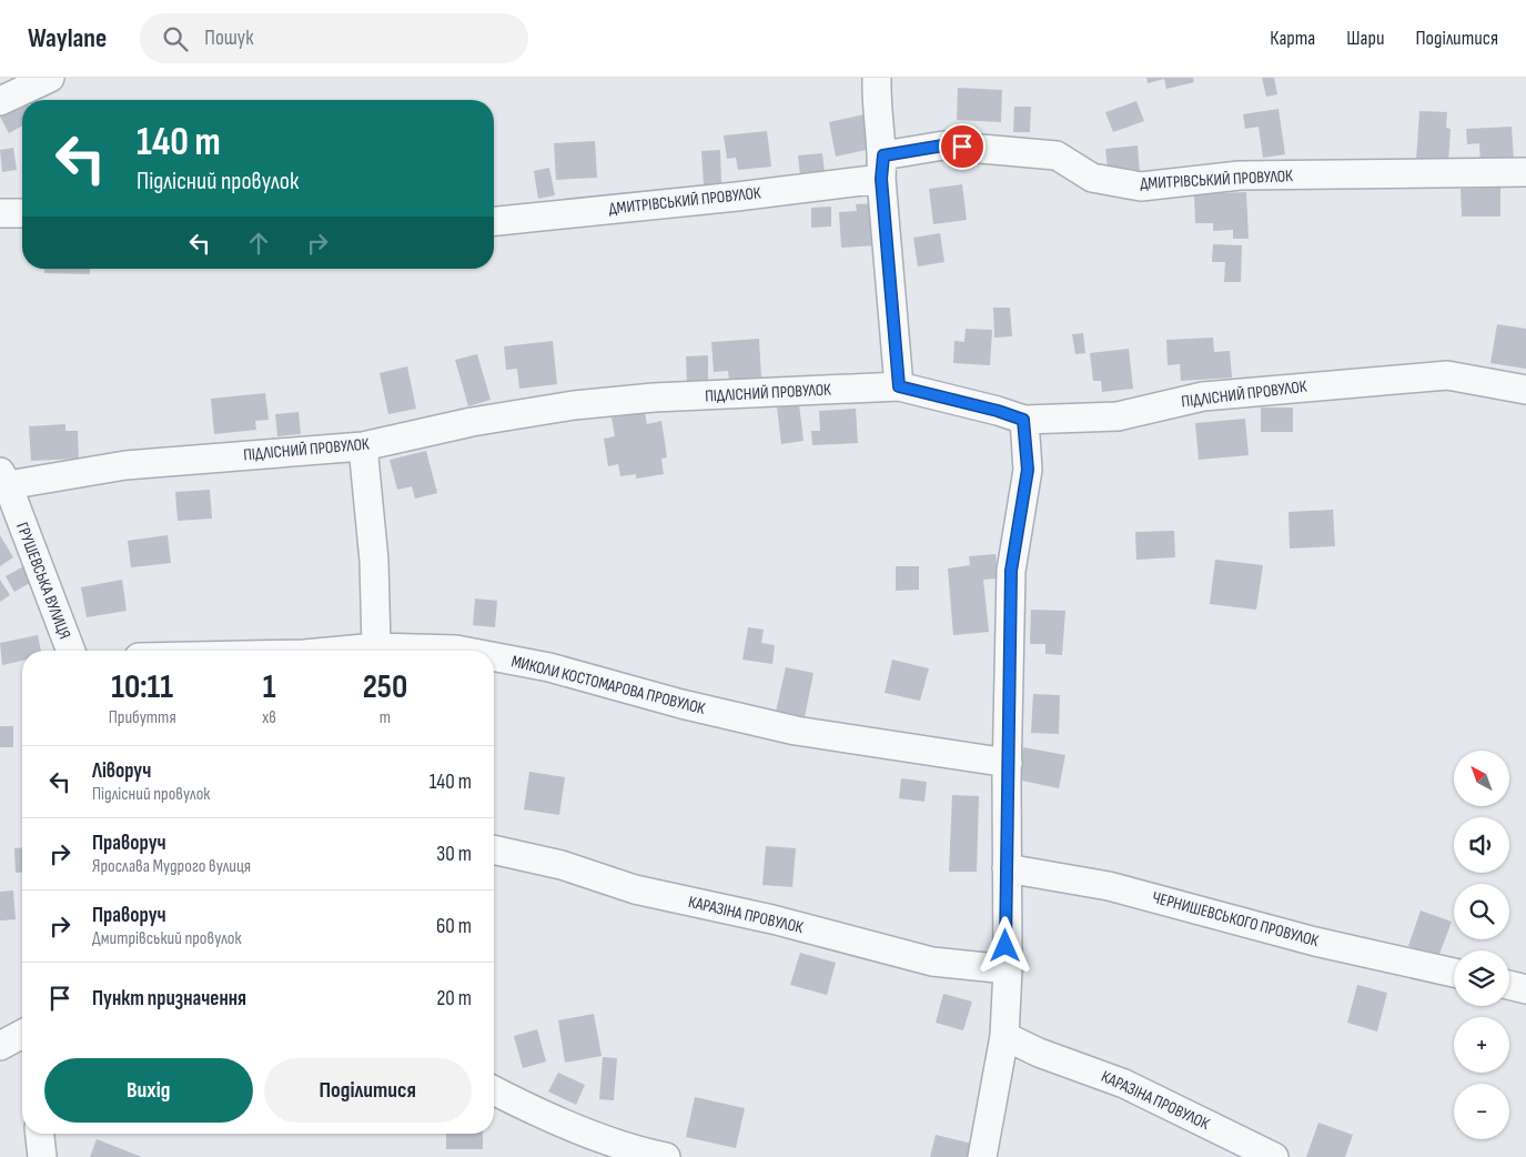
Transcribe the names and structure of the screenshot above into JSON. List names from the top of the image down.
{
  "streets": {
    "street": [
      "ДМИТРІВСЬКИЙ ПРОВУЛОК",
      "ПІДЛІСНИЙ ПРОВУЛОК",
      "ГРУШЕВСЬКА ВУЛИЦЯ",
      "МИКОЛИ КОСТОМАРОВА ПРОВУЛОК",
      "КАРАЗІНА ПРОВУЛОК",
      "ЧЕРНИШЕВСЬКОГО ПРОВУЛОК"
    ]
  },
  "crossings": [
    ["ПІДЛІСНИЙ ПРОВУЛОК", "ГРУШЕВСЬКА ВУЛИЦЯ"]
  ],
  "north": "top left",
  "page": {
    "header": "Waylane",
    "search": "Пошук",
    "nav": ["Карта", "Шари", "Поділитися"],
    "turn": ["140 m", "Підлісний провулок"],
    "eta": [
      "10:11",
      "Прибуття",
      "1",
      "хв",
      "250",
      "m"
    ],
    "list": [
      {
        "name": "Ліворуч",
        "note": "Підлісний провулок",
        "value": "140 m"
      },
      {
        "name": "Праворуч",
        "note": "Ярослава Мудрого вулиця",
        "value": "30 m"
      },
      {
        "name": "Праворуч",
        "note": "Дмитрівський провулок",
        "value": "60 m"
      },
      {
        "name": "Пункт призначення",
        "value": "20 m"
      }
    ],
    "map_buttons": ["+", "−"],
    "buttons": ["Вихід", "Поділитися"]
  }
}
